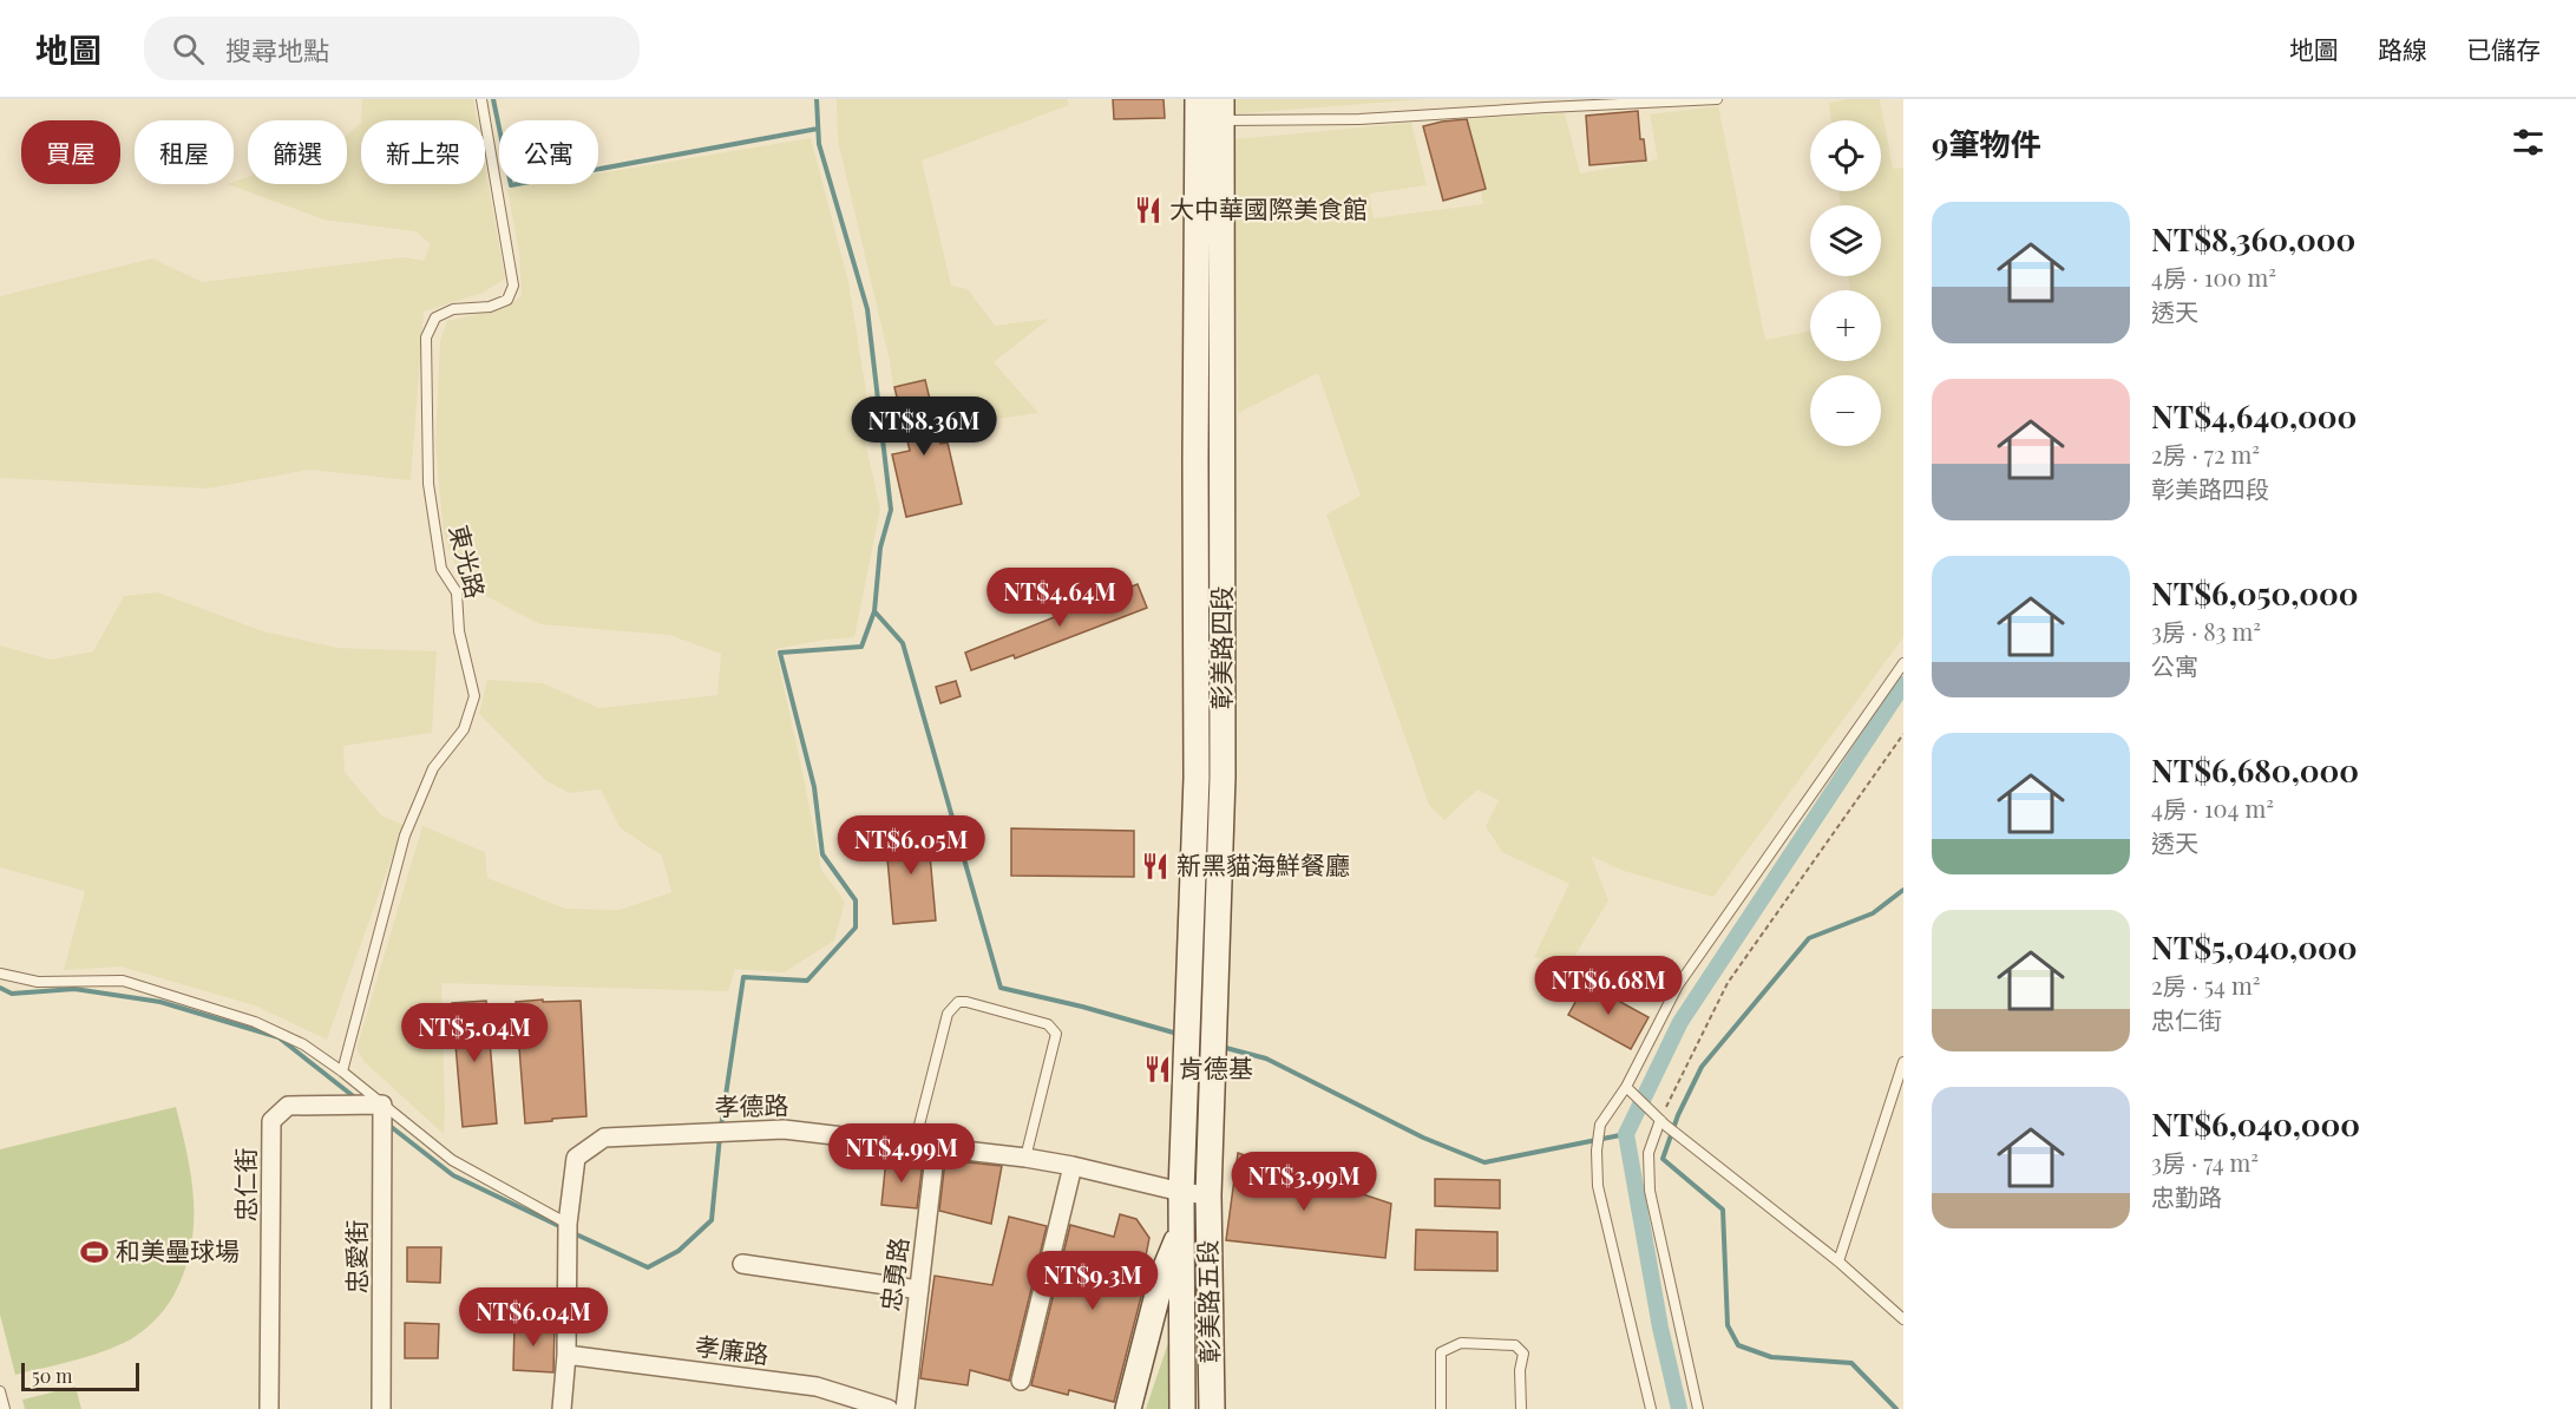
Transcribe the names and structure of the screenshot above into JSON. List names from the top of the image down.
{
  "streets": {
    "main road": ["彰美路四段", "彰美路五段"],
    "street": [
      "孝德路",
      "忠仁街",
      "忠愛街",
      "忠勇路",
      "孝廉路"
    ],
    "lane": ["東光路"]
  },
  "crossings": [
    ["彰美路四段", "孝德路"],
    ["彰美路四段", "彰美路五段"],
    ["孝德路", "忠勇路"],
    ["孝德路", "彰美路五段"],
    ["孝德路", "孝廉路"],
    ["忠仁街", "忠愛街"]
  ],
  "places": {
    "restaurant": ["大中華國際美食館", "新黑貓海鮮餐廳", "肯德基"],
    "sports": ["和美壘球場"]
  },
  "scale_bar": "50 m",
  "page": {
    "header": "地圖",
    "search": "搜尋地點",
    "nav": ["地圖", "路線", "已儲存"],
    "heading": "9筆物件",
    "map_buttons": ["+", "−"],
    "chip": [
      "買屋",
      "租屋",
      "篩選",
      "新上架",
      "公寓"
    ],
    "list": [
      {
        "name": "NT$8,360,000",
        "note": "4房 · 100 m² · 透天"
      },
      {
        "name": "NT$4,640,000",
        "note": "2房 · 72 m² · 彰美路四段"
      },
      {
        "name": "NT$6,050,000",
        "note": "3房 · 83 m² · 公寓"
      },
      {
        "name": "NT$6,680,000",
        "note": "4房 · 104 m² · 透天"
      },
      {
        "name": "NT$5,040,000",
        "note": "2房 · 54 m² · 忠仁街"
      },
      {
        "name": "NT$6,040,000",
        "note": "3房 · 74 m² · 忠勤路"
      }
    ],
    "price": [
      "NT$8.36M",
      "NT$4.64M",
      "NT$6.05M",
      "NT$6.68M",
      "NT$5.04M",
      "NT$4.99M",
      "NT$3.99M",
      "NT$9.3M",
      "NT$6.04M"
    ],
    "scale": "50 m"
  }
}
